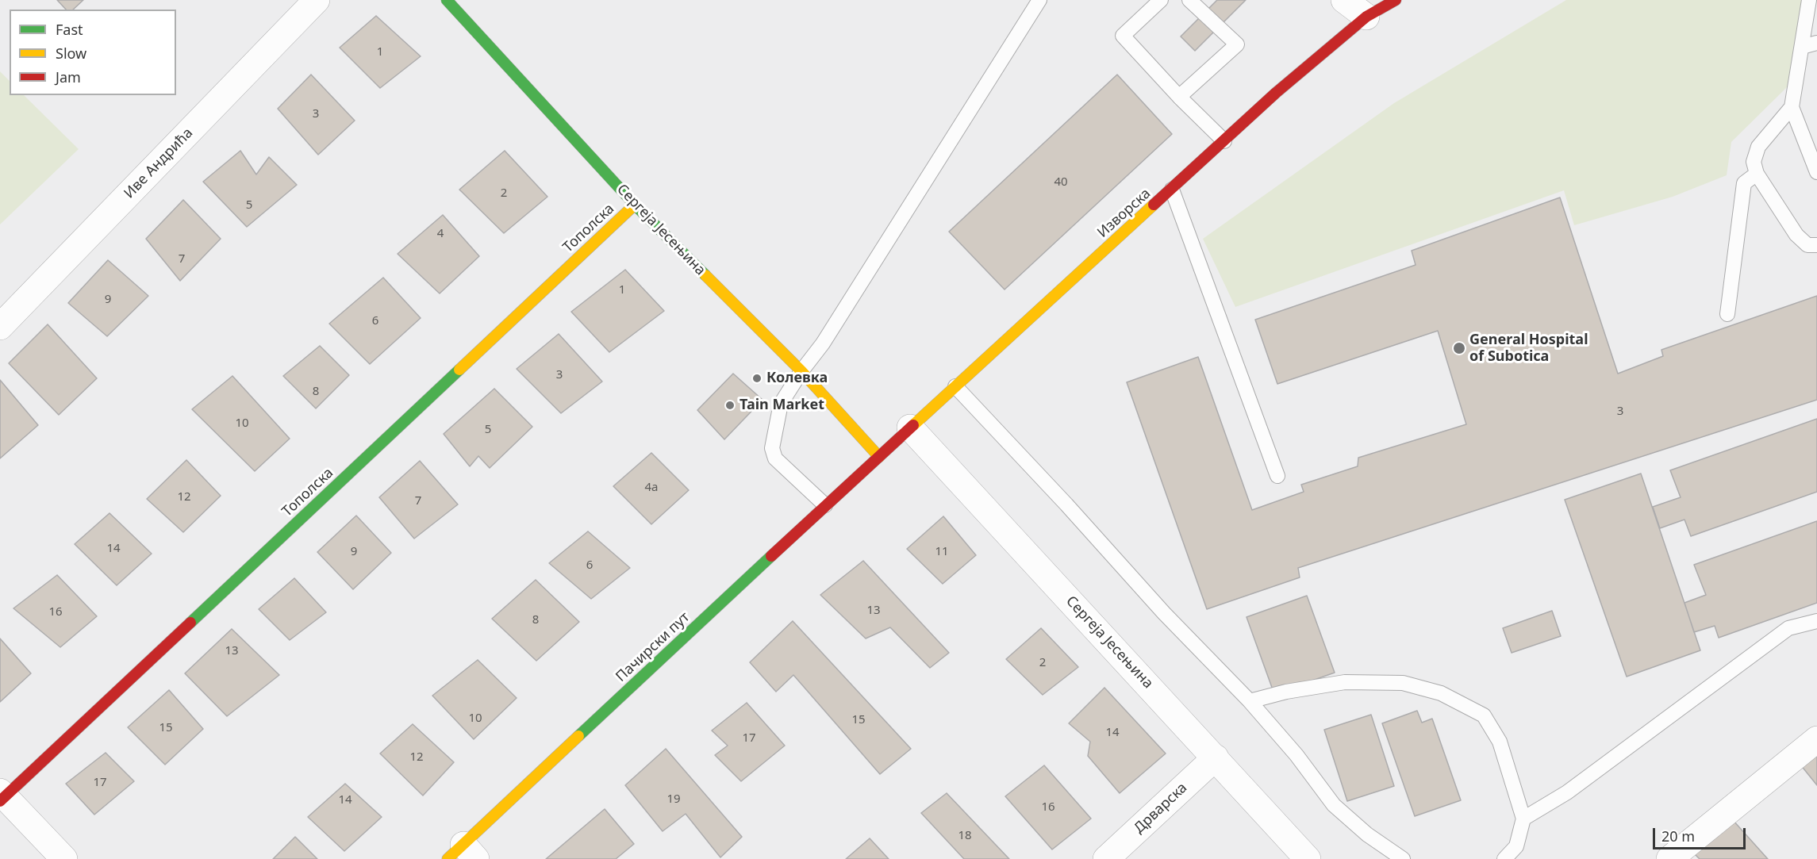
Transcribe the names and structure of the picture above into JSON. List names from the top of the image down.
{
  "streets": {
    "street": [
      "Иве Андрића",
      "Изворска",
      "Тополска",
      "Сергеја Јесењина",
      "Пачирски пут",
      "Дрварска"
    ]
  },
  "crossings": [
    ["Изворска", "Сергеја Јесењина"],
    ["Изворска", "Пачирски пут"],
    ["Тополска", "Сергеја Јесењина"],
    ["Сергеја Јесењина", "Пачирски пут"],
    ["Сергеја Јесењина", "Дрварска"]
  ],
  "places": ["General Hospital of Subotica", "Колевка", "Tain Market"],
  "house_numbers": [
    "1",
    "3",
    "40",
    "2",
    "5",
    "4",
    "7",
    "1",
    "9",
    "6",
    "3",
    "8",
    "3",
    "10",
    "5",
    "4a",
    "12",
    "7",
    "14",
    "9",
    "11",
    "6",
    "13",
    "16",
    "8",
    "13",
    "2",
    "10",
    "15",
    "15",
    "14",
    "17",
    "12",
    "17",
    "19",
    "14",
    "16",
    "18"
  ],
  "legend": ["Fast", "Slow", "Jam"],
  "scale_bar": "20 m"
}
